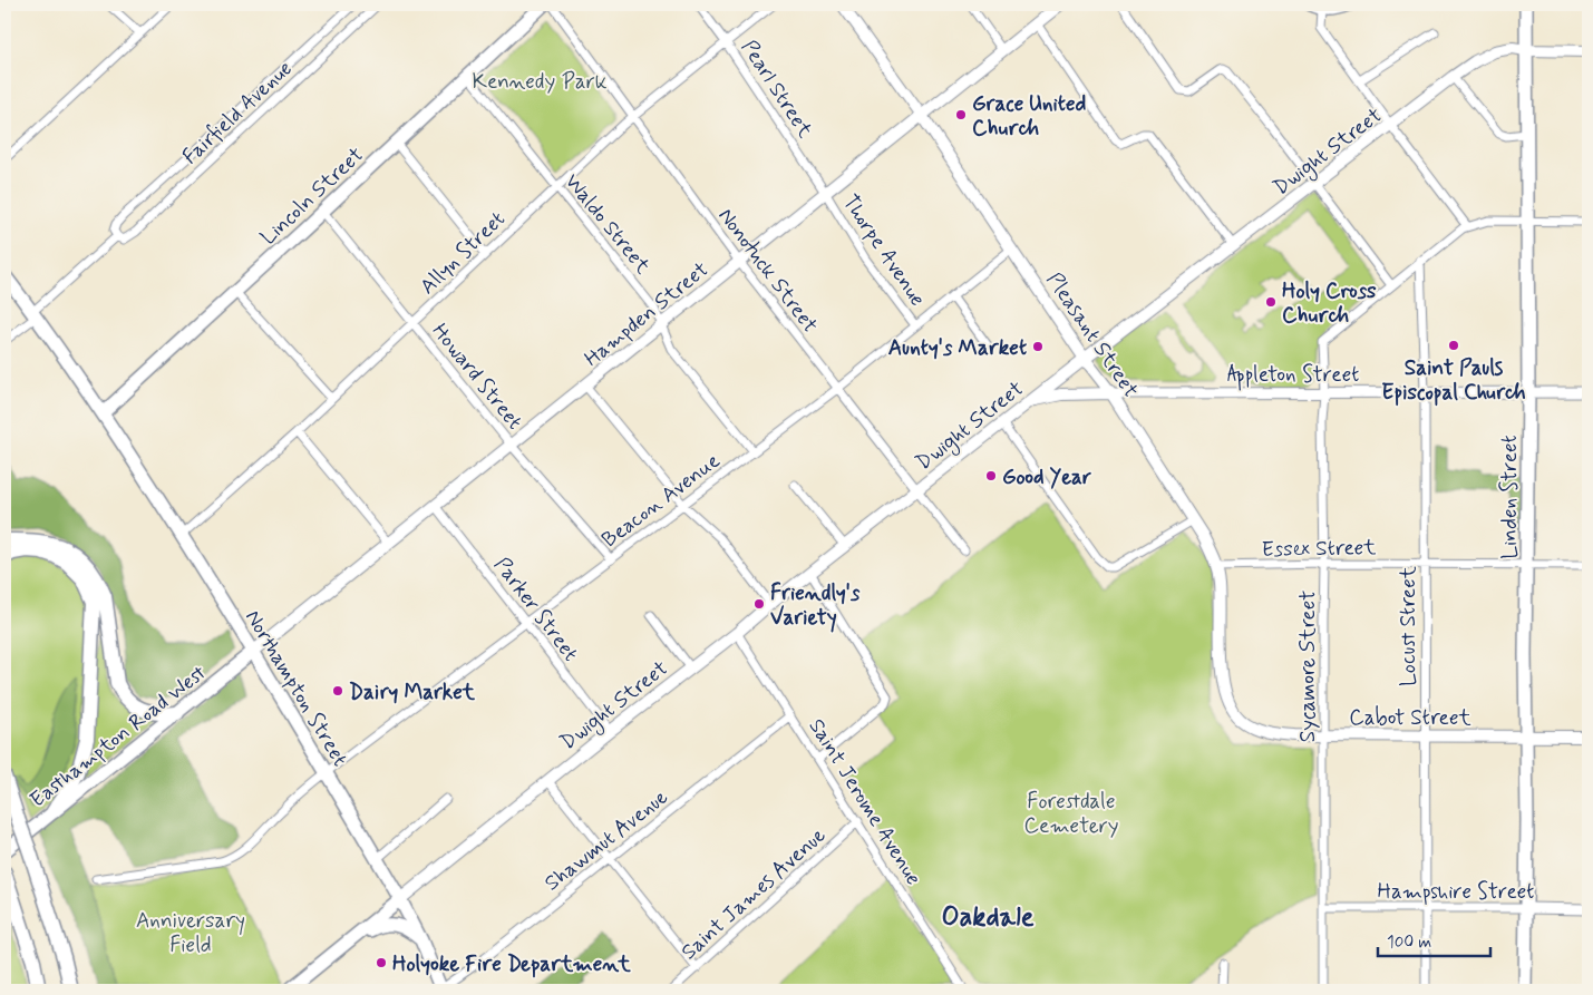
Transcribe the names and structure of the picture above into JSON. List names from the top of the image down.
{
  "streets": {
    "main road": [
      "Dwight Street",
      "Lincoln Street",
      "Hampden Street",
      "Pleasant Street",
      "Appleton Street",
      "Linden Street",
      "Northampton Street",
      "Cabot Street",
      "Easthampton Road West"
    ],
    "street": [
      "Pearl Street",
      "Fairfield Avenue",
      "Waldo Street",
      "Thorpe Avenue",
      "Allyn Street",
      "Nonotuck Street",
      "Howard Street",
      "Beacon Avenue",
      "Essex Street",
      "Parker Street",
      "Locust Street",
      "Sycamore Street",
      "Saint Jerome Avenue",
      "Shawmut Avenue",
      "Hampshire Street",
      "Saint James Avenue"
    ]
  },
  "crossings": [
    ["Pearl Street", "Thorpe Avenue"],
    ["Pearl Street", "Allyn Street"],
    ["Pearl Street", "Hampden Street"],
    ["Fairfield Avenue", "Northampton Street"],
    ["Dwight Street", "Nonotuck Street"],
    ["Dwight Street", "Pleasant Street"],
    ["Dwight Street", "Appleton Street"],
    ["Dwight Street", "Linden Street"],
    ["Dwight Street", "Parker Street"],
    ["Dwight Street", "Northampton Street"],
    ["Dwight Street", "Saint Jerome Avenue"],
    ["Lincoln Street", "Waldo Street"],
    ["Lincoln Street", "Howard Street"],
    ["Lincoln Street", "Northampton Street"],
    ["Waldo Street", "Allyn Street"],
    ["Waldo Street", "Hampden Street"],
    ["Waldo Street", "Beacon Avenue"],
    ["Thorpe Avenue", "Hampden Street"],
    ["Thorpe Avenue", "Beacon Avenue"],
    ["Allyn Street", "Nonotuck Street"],
    ["Allyn Street", "Howard Street"],
    ["Allyn Street", "Northampton Street"],
    ["Nonotuck Street", "Hampden Street"],
    ["Nonotuck Street", "Beacon Avenue"],
    ["Hampden Street", "Pleasant Street"],
    ["Hampden Street", "Howard Street"],
    ["Hampden Street", "Parker Street"],
    ["Hampden Street", "Northampton Street"],
    ["Hampden Street", "Easthampton Road West"],
    ["Pleasant Street", "Appleton Street"],
    ["Pleasant Street", "Beacon Avenue"],
    ["Pleasant Street", "Essex Street"],
    ["Pleasant Street", "Cabot Street"],
    ["Appleton Street", "Linden Street"],
    ["Appleton Street", "Locust Street"],
    ["Appleton Street", "Sycamore Street"],
    ["Howard Street", "Beacon Avenue"],
    ["Linden Street", "Essex Street"],
    ["Linden Street", "Cabot Street"],
    ["Linden Street", "Hampshire Street"],
    ["Beacon Avenue", "Parker Street"],
    ["Beacon Avenue", "Northampton Street"],
    ["Essex Street", "Locust Street"],
    ["Essex Street", "Sycamore Street"],
    ["Locust Street", "Cabot Street"],
    ["Locust Street", "Hampshire Street"],
    ["Sycamore Street", "Cabot Street"],
    ["Sycamore Street", "Hampshire Street"],
    ["Northampton Street", "Easthampton Road West"],
    ["Northampton Street", "Shawmut Avenue"],
    ["Saint Jerome Avenue", "Shawmut Avenue"],
    ["Saint Jerome Avenue", "Saint James Avenue"]
  ],
  "districts": ["Oakdale"],
  "parks": ["Kennedy Park", "Forestdale Cemetery", "Anniversary Field"],
  "places": [
    "Grace United Church",
    "Holy Cross Church",
    "Saint Pauls Episcopal Church",
    "Aunty's Market",
    "Good Year",
    "Friendly's Variety",
    "Dairy Market",
    "Holyoke Fire Department"
  ],
  "scale_bar": "100 m"
}
